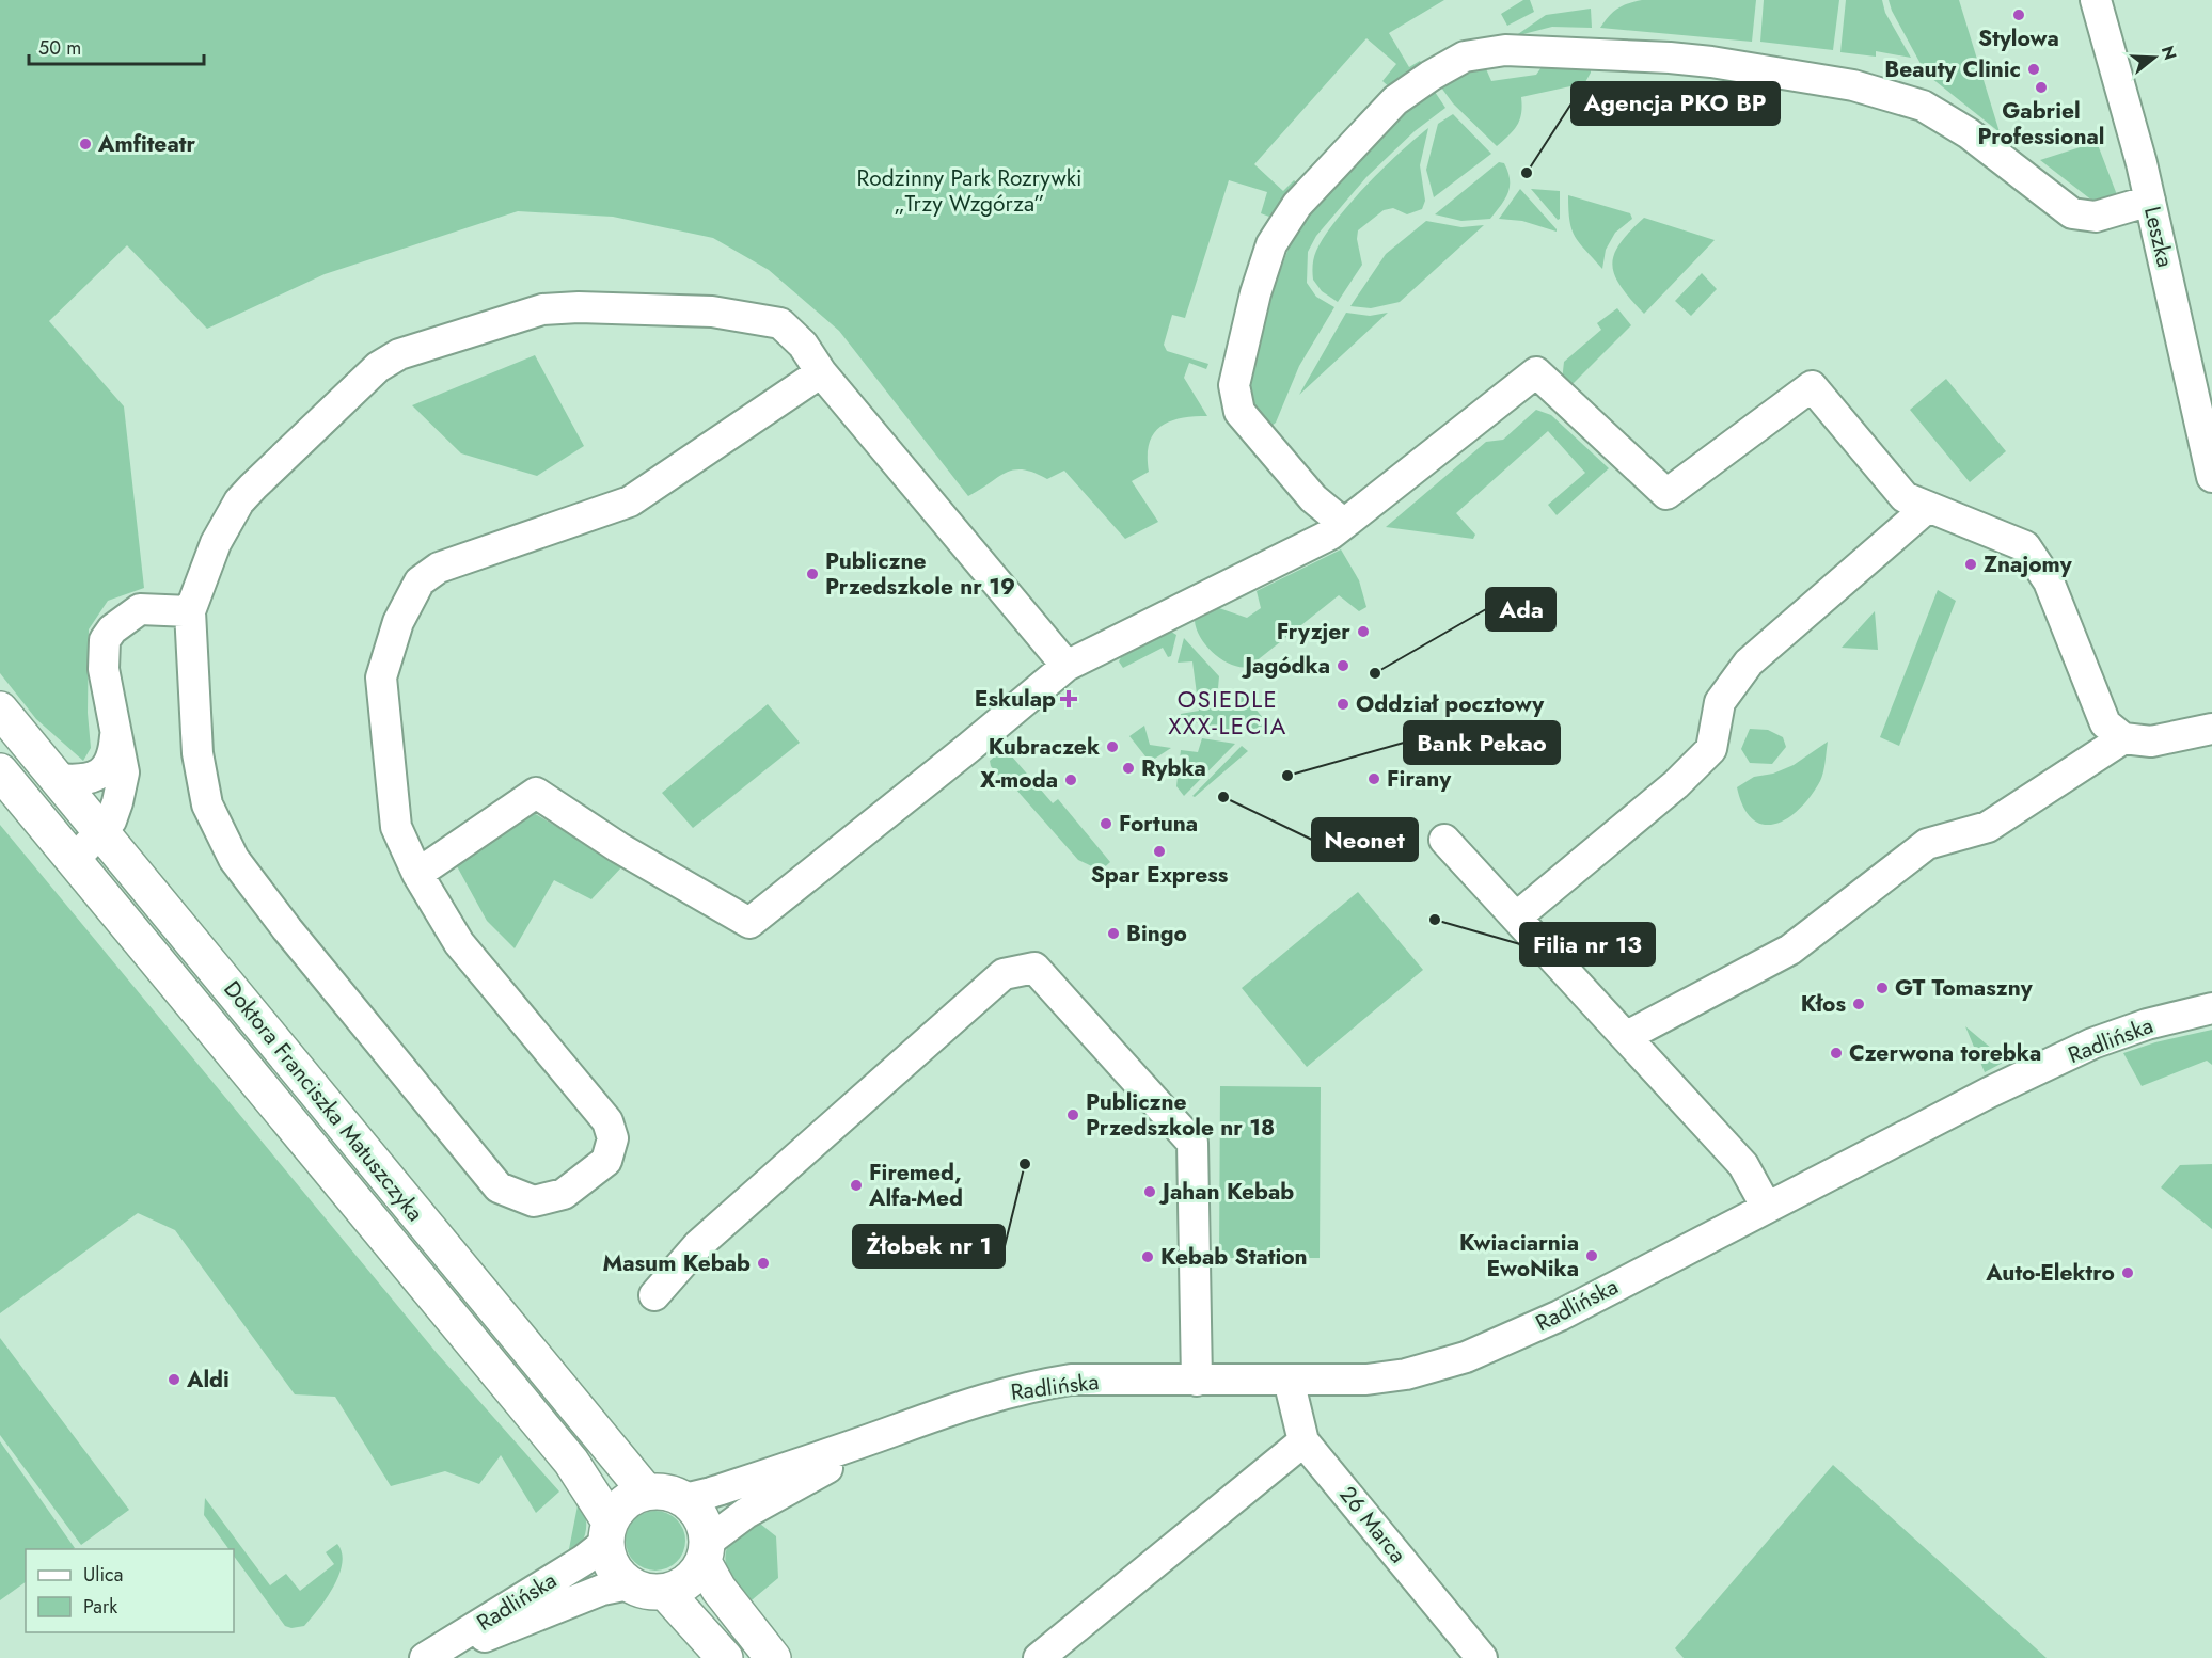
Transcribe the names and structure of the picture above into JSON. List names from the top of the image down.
{
  "streets": {
    "main road": ["Doktora Franciszka Matuszczyka"],
    "street": ["Leszka", "Radlińska", "26 Marca"]
  },
  "crossings": [
    ["Radlińska", "Doktora Franciszka Matuszczyka"],
    ["Radlińska", "26 Marca"]
  ],
  "districts": ["OSIEDLE XXX-LECIA"],
  "parks": ["Rodzinny Park Rozrywki „Trzy Wzgórza”"],
  "places": {
    "other": [
      "Stylowa",
      "Beauty Clinic",
      "Gabriel Professional",
      "Amfiteatr",
      "Agencja PKO BP",
      "Znajomy",
      "Publiczne Przedszkole nr 19",
      "Fryzjer",
      "Jagódka",
      "Ada",
      "Oddział pocztowy",
      "Kubraczek",
      "Rybka",
      "Bank Pekao",
      "Firany",
      "X-moda",
      "Neonet",
      "Fortuna",
      "Spar Express",
      "Filia nr 13",
      "Bingo",
      "GT Tomaszny",
      "Kłos",
      "Czerwona torebka",
      "Publiczne Przedszkole nr 18",
      "Żłobek nr 1",
      "Firemed, Alfa-Med",
      "Jahan Kebab",
      "Kwiaciarnia EwoNika",
      "Kebab Station",
      "Masum Kebab",
      "Auto-Elektro",
      "Aldi"
    ],
    "health": ["Eskulap"]
  },
  "legend": ["Ulica", "Park"],
  "scale_bar": "50 m",
  "north": "right"
}
